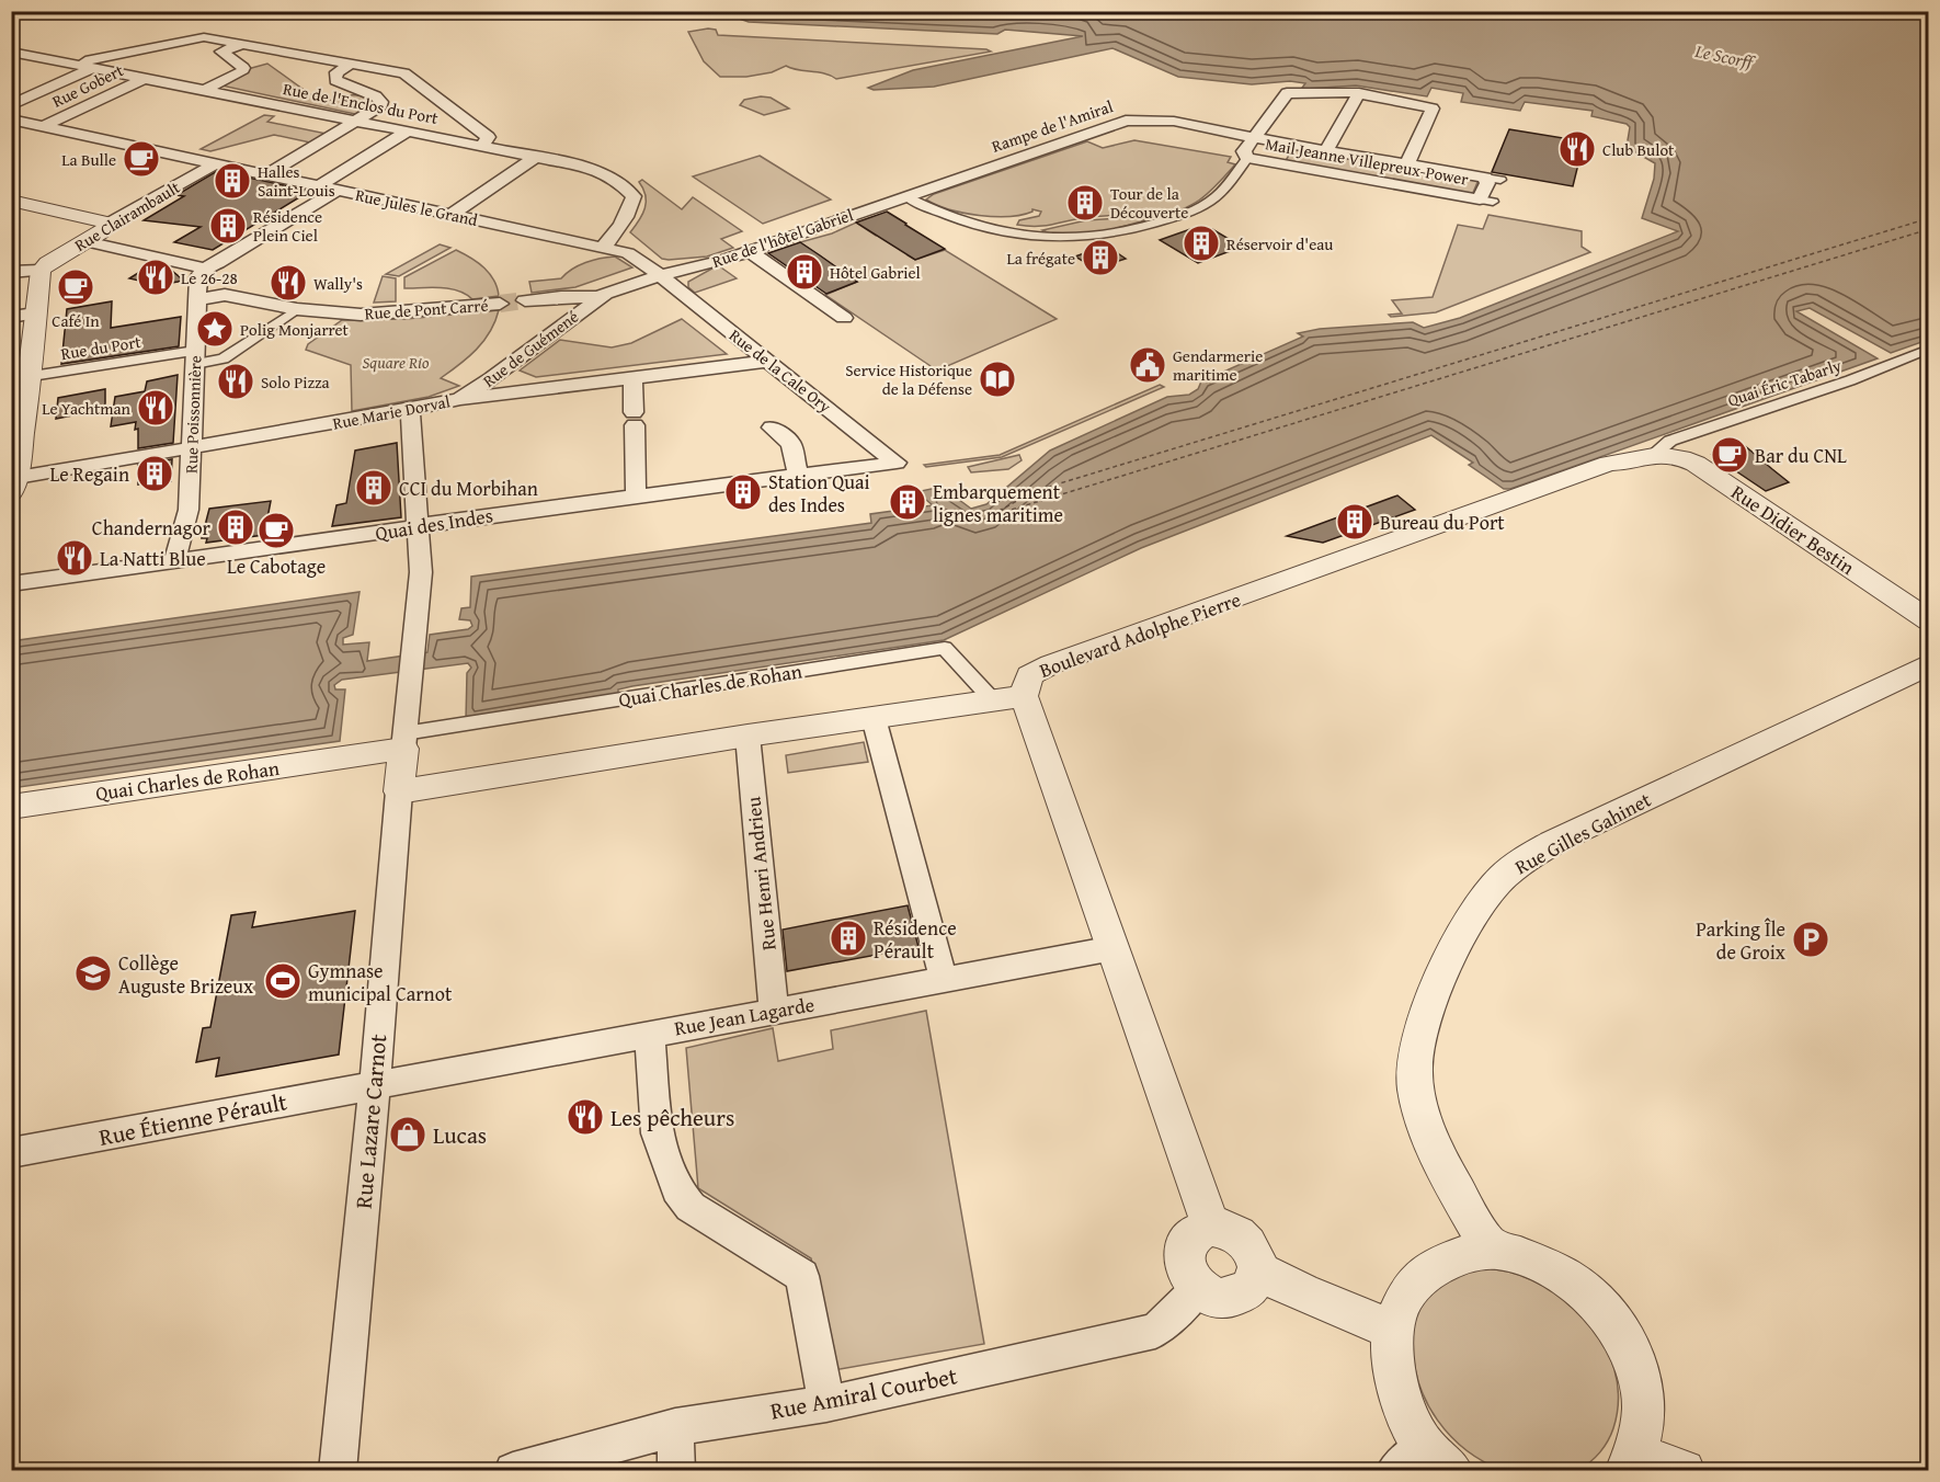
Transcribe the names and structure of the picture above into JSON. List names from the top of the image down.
{
  "streets": {
    "street": [
      "Rue Gobert",
      "Rue de l'Enclos du Port",
      "Rampe de l'Amiral",
      "Mail Jeanne Villepreux-Power",
      "Rue Jules le Grand",
      "Rue Clairambault",
      "Rue de l'hôtel Gabriel",
      "Rue de Pont Carré",
      "Rue du Port",
      "Rue de Guémené",
      "Rue de la Cale Ory",
      "Quai Éric Tabarly",
      "Rue Marie Dorval",
      "Rue Poissonnière",
      "Quai des Indes",
      "Rue Didier Bestin",
      "Boulevard Adolphe Pierre",
      "Quai Charles de Rohan",
      "Rue Gilles Gahinet",
      "Rue Henri Andrieu",
      "Rue Jean Lagarde",
      "Rue Étienne Pérault",
      "Rue Lazare Carnot",
      "Rue Amiral Courbet"
    ]
  },
  "crossings": [
    ["Rue Gobert", "Rue de l'Enclos du Port"],
    ["Rue Gobert", "Rue Jules le Grand"],
    ["Rue de l'Enclos du Port", "Rue Jules le Grand"],
    ["Rampe de l'Amiral", "Mail Jeanne Villepreux-Power"],
    ["Rampe de l'Amiral", "Rue de l'hôtel Gabriel"],
    ["Rue Jules le Grand", "Rue Clairambault"],
    ["Rue Jules le Grand", "Rue de l'hôtel Gabriel"],
    ["Rue Jules le Grand", "Rue de la Cale Ory"],
    ["Rue de l'hôtel Gabriel", "Rue de la Cale Ory"],
    ["Rue de Pont Carré", "Rue du Port"],
    ["Rue de Pont Carré", "Rue Poissonnière"],
    ["Rue du Port", "Rue Poissonnière"],
    ["Rue de Guémené", "Rue Marie Dorval"],
    ["Rue de la Cale Ory", "Rue Marie Dorval"],
    ["Rue de la Cale Ory", "Quai des Indes"],
    ["Quai Éric Tabarly", "Rue Didier Bestin"],
    ["Quai Éric Tabarly", "Boulevard Adolphe Pierre"],
    ["Rue Marie Dorval", "Rue Poissonnière"],
    ["Rue Poissonnière", "Quai des Indes"],
    ["Rue Didier Bestin", "Boulevard Adolphe Pierre"],
    ["Boulevard Adolphe Pierre", "Quai Charles de Rohan"],
    ["Boulevard Adolphe Pierre", "Rue Jean Lagarde"],
    ["Boulevard Adolphe Pierre", "Rue Amiral Courbet"],
    ["Quai Charles de Rohan", "Rue Lazare Carnot"],
    ["Rue Henri Andrieu", "Rue Jean Lagarde"],
    ["Rue Jean Lagarde", "Rue Étienne Pérault"],
    ["Rue Jean Lagarde", "Rue Lazare Carnot"],
    ["Rue Étienne Pérault", "Rue Lazare Carnot"]
  ],
  "water": ["Le Scorff"],
  "parks": ["Square Rio"],
  "places": {
    "restaurant": [
      "Club Bulot",
      "Le 26-28",
      "Wally's",
      "Solo Pizza",
      "Le Yachtman",
      "La Natti Blue",
      "Les pêcheurs"
    ],
    "cafe": [
      "La Bulle",
      "Café In",
      "Bar du CNL",
      "Le Cabotage"
    ],
    "building": [
      "Halles Saint-Louis",
      "Tour de la Découverte",
      "Résidence Plein Ciel",
      "Réservoir d'eau",
      "La frégate",
      "Hôtel Gabriel",
      "Le Regain",
      "CCI du Morbihan",
      "Station Quai des Indes",
      "Embarquement lignes maritime",
      "Bureau du Port",
      "Chandernagor",
      "Résidence Pérault"
    ],
    "place": ["Polig Monjarret"],
    "public building": ["Gendarmerie maritime"],
    "library": ["Service Historique de la Défense"],
    "parking": ["Parking Île de Groix"],
    "school or university": ["Collège Auguste Brizeux"],
    "sports": ["Gymnase municipal Carnot"],
    "shop": ["Lucas"]
  }
}
